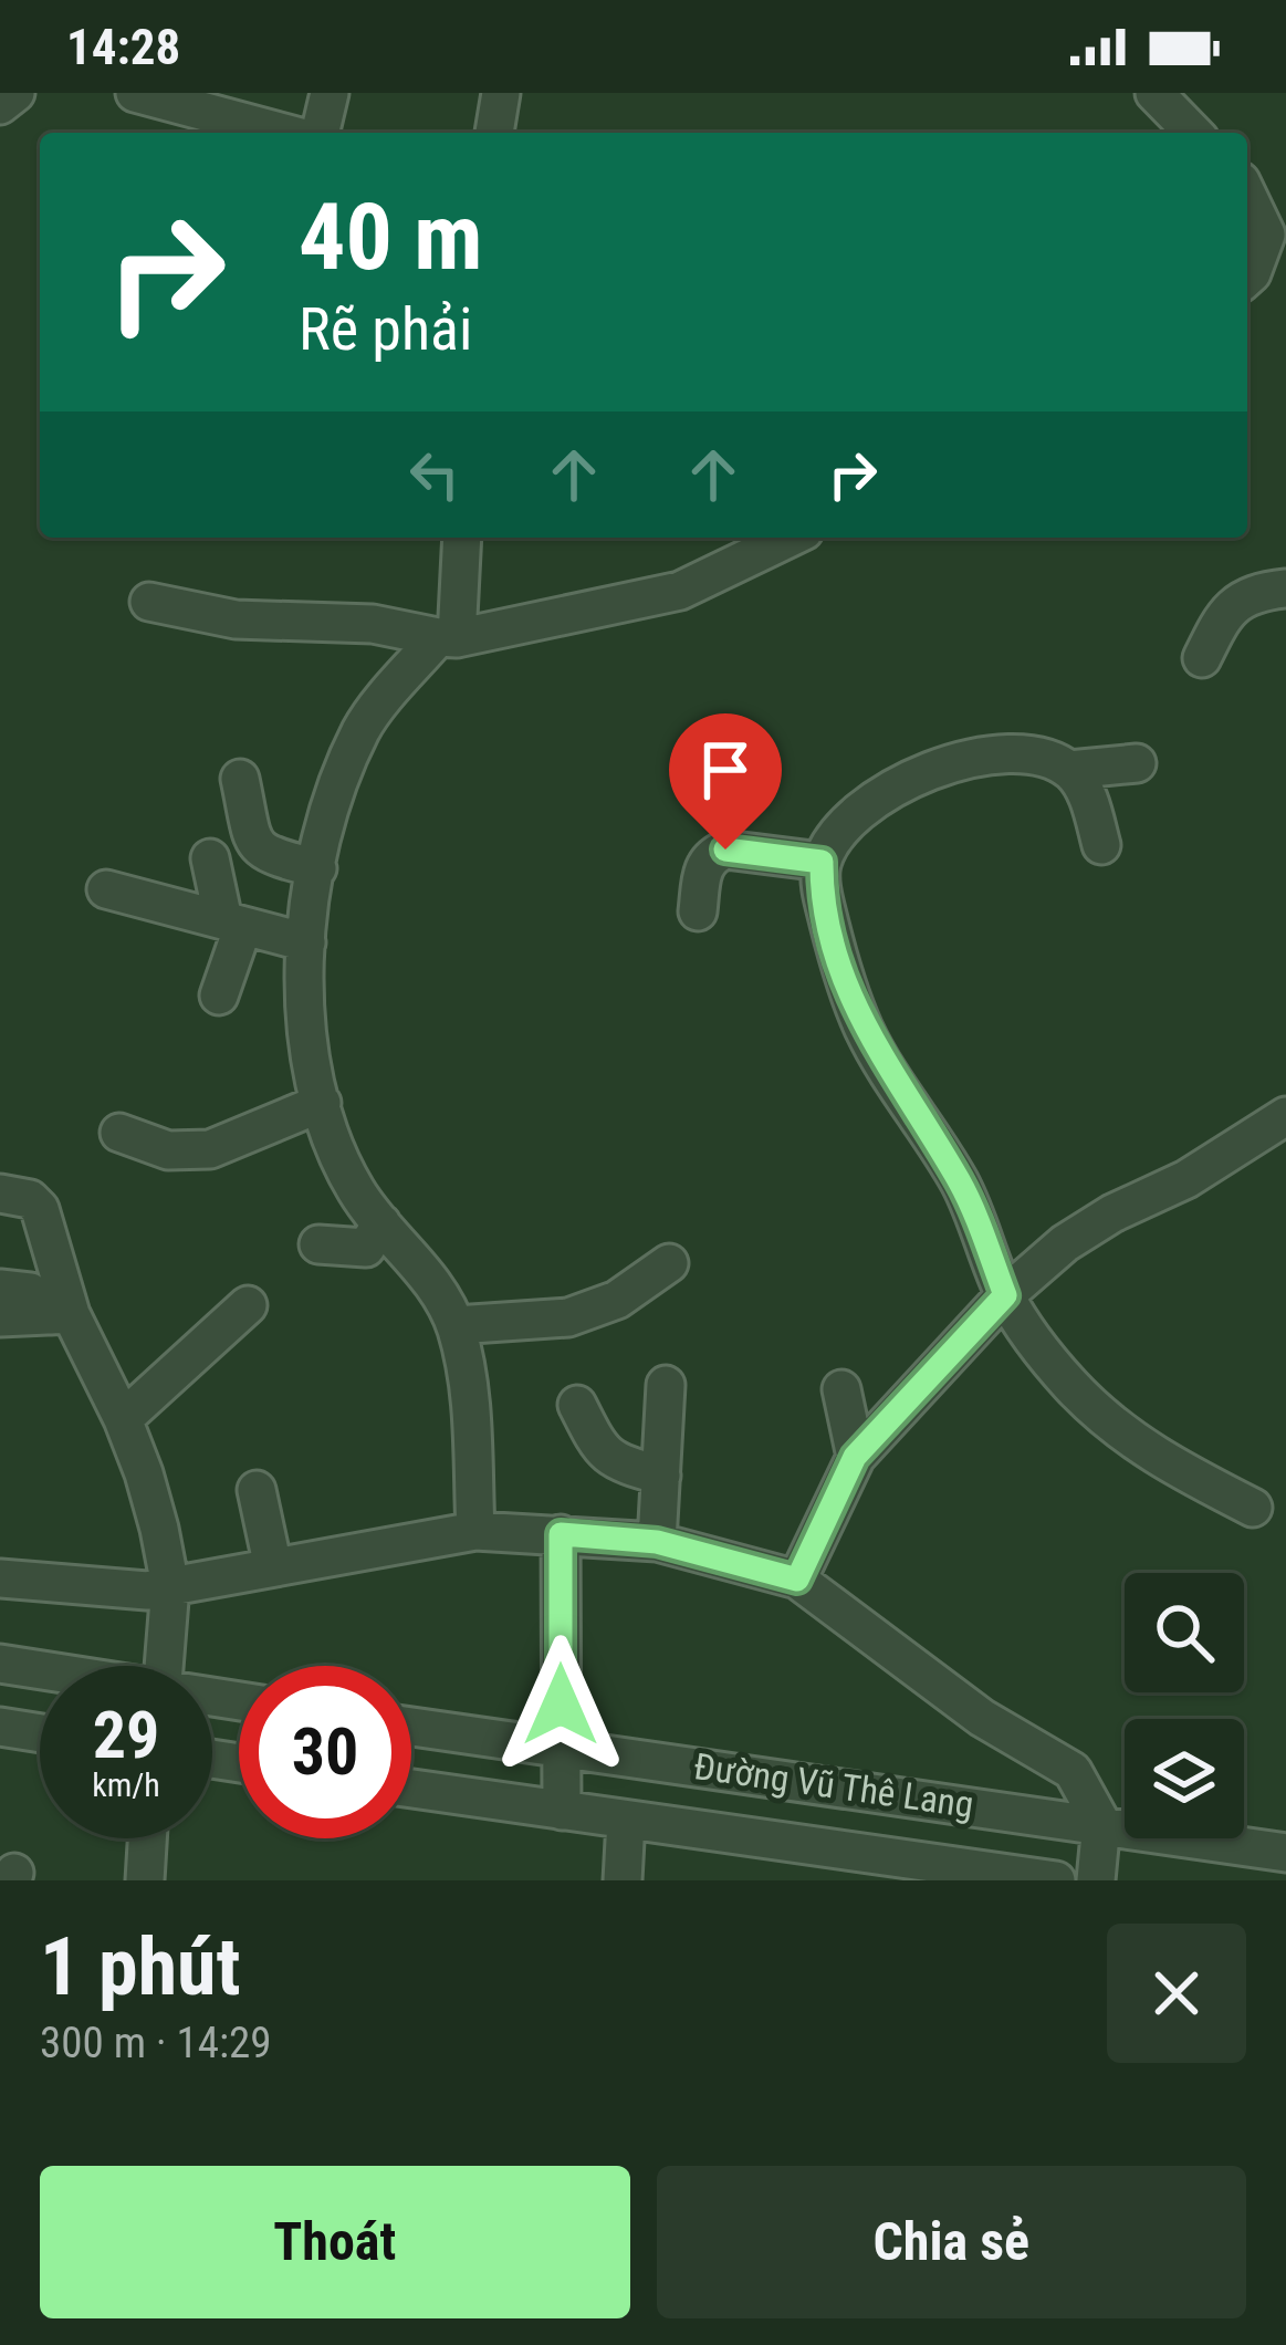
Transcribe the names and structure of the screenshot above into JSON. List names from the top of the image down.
{
  "streets": {
    "street": ["Đường Vũ Thê Lang"]
  },
  "page": {
    "status": "14:28",
    "turn": ["40 m", "Rẽ phải"],
    "speed": "29 km/h",
    "limit": "30",
    "heading": ["1 phút", "300 m · 14:29"],
    "buttons": ["Thoát", "Chia sẻ"]
  }
}
